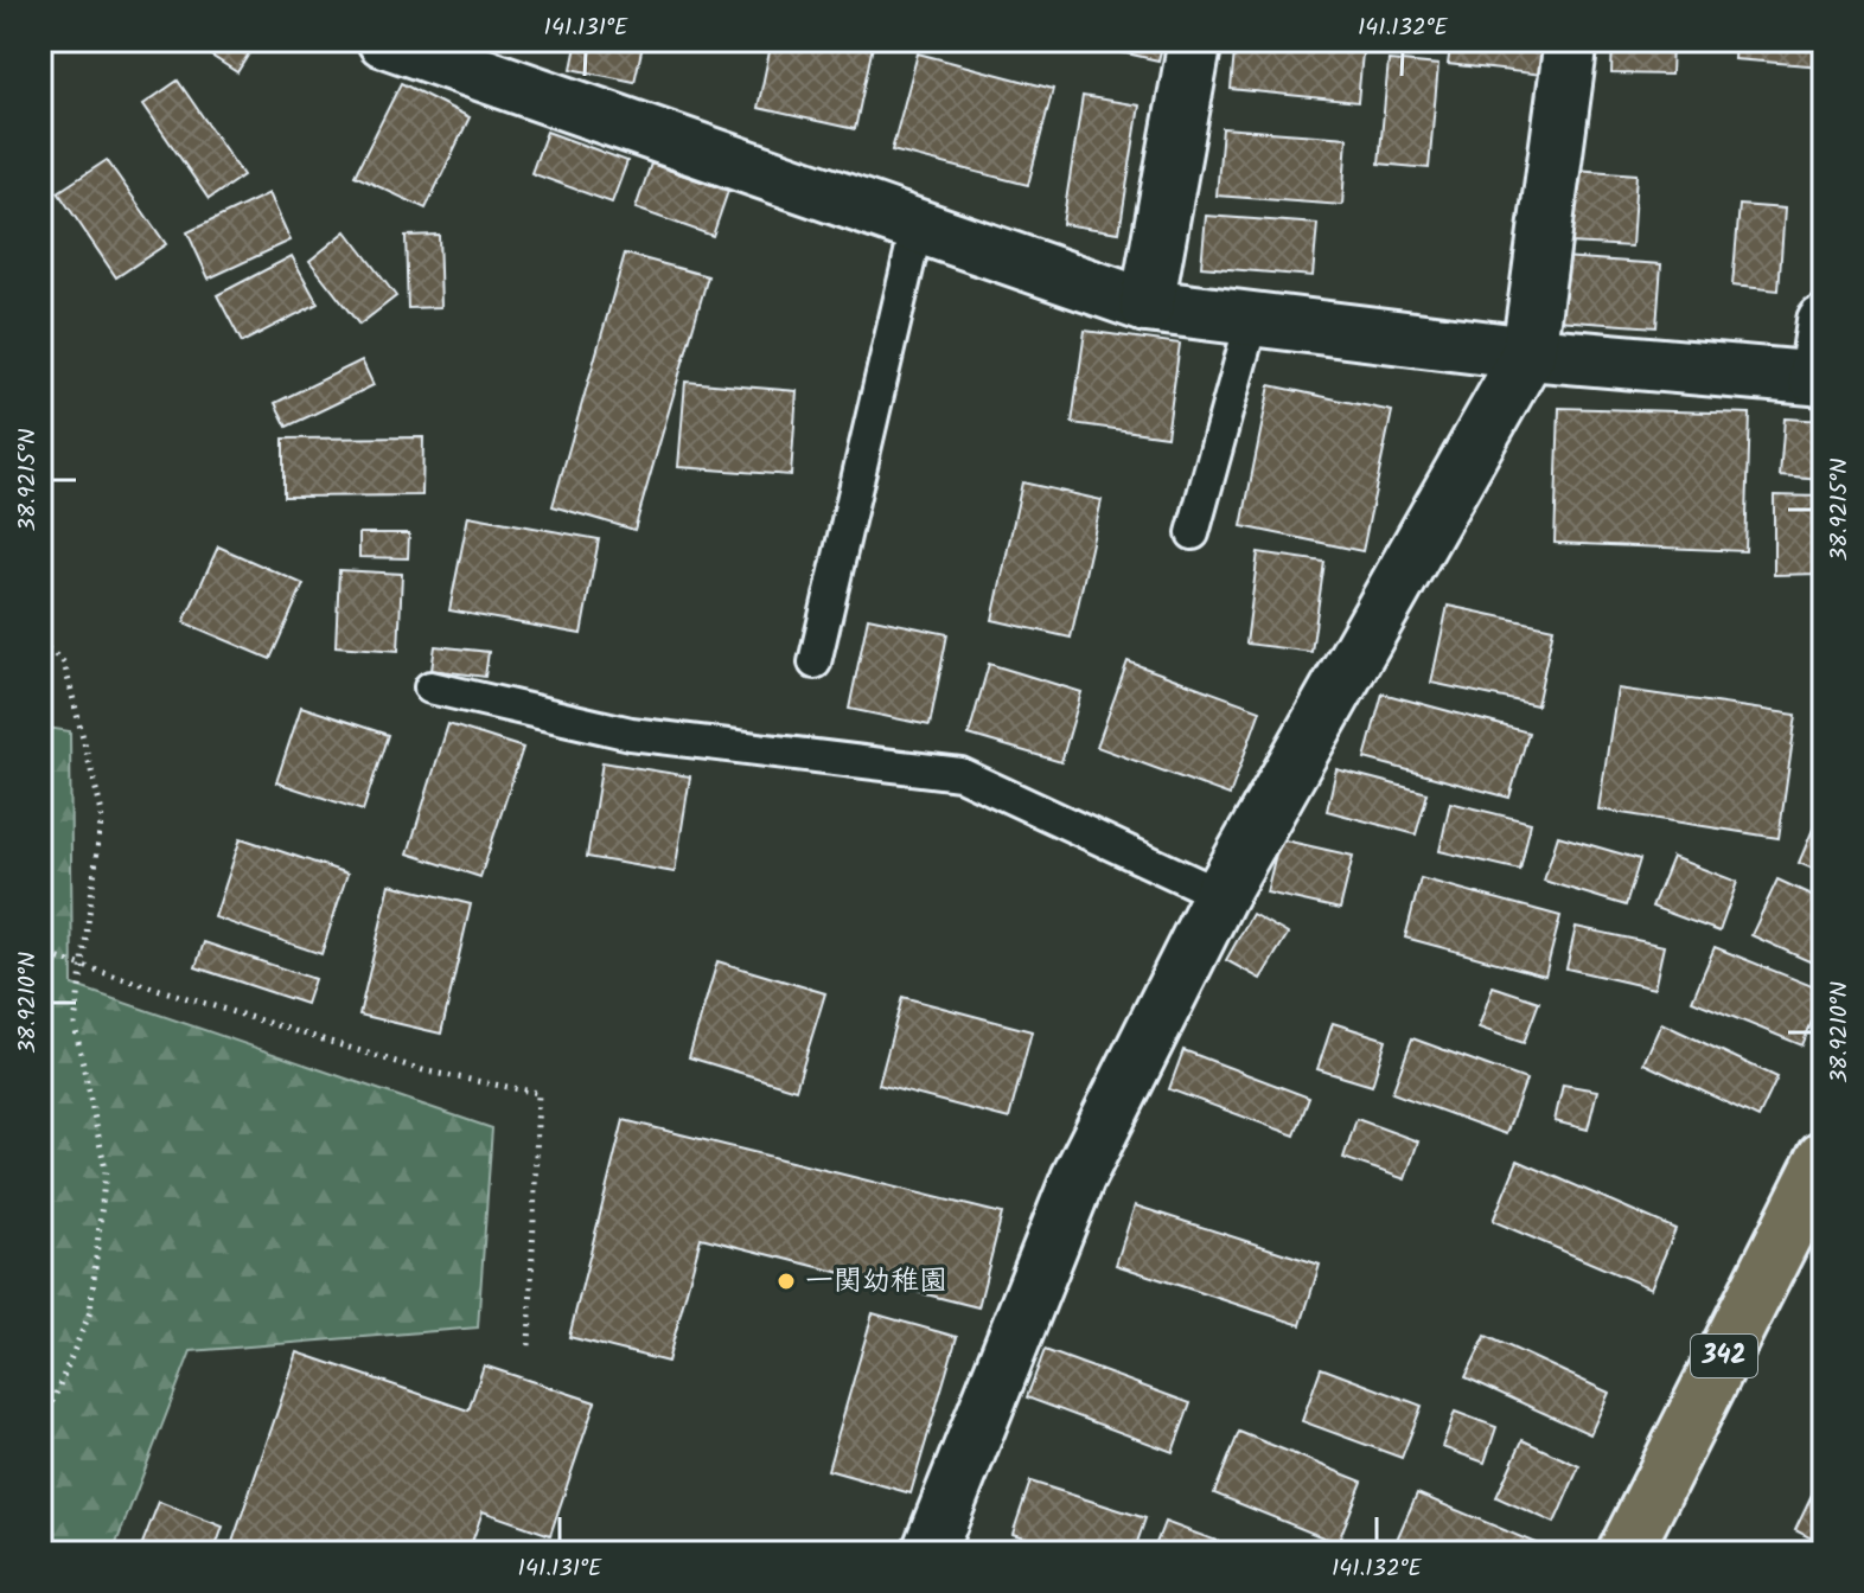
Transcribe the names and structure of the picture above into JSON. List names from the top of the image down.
{
  "streets": {
    "highway": ["342"]
  },
  "places": ["一関幼稚園"],
  "coordinates": [
    "141.131°E",
    "141.132°E",
    "38.9215°N",
    "38.9210°N"
  ]
}
